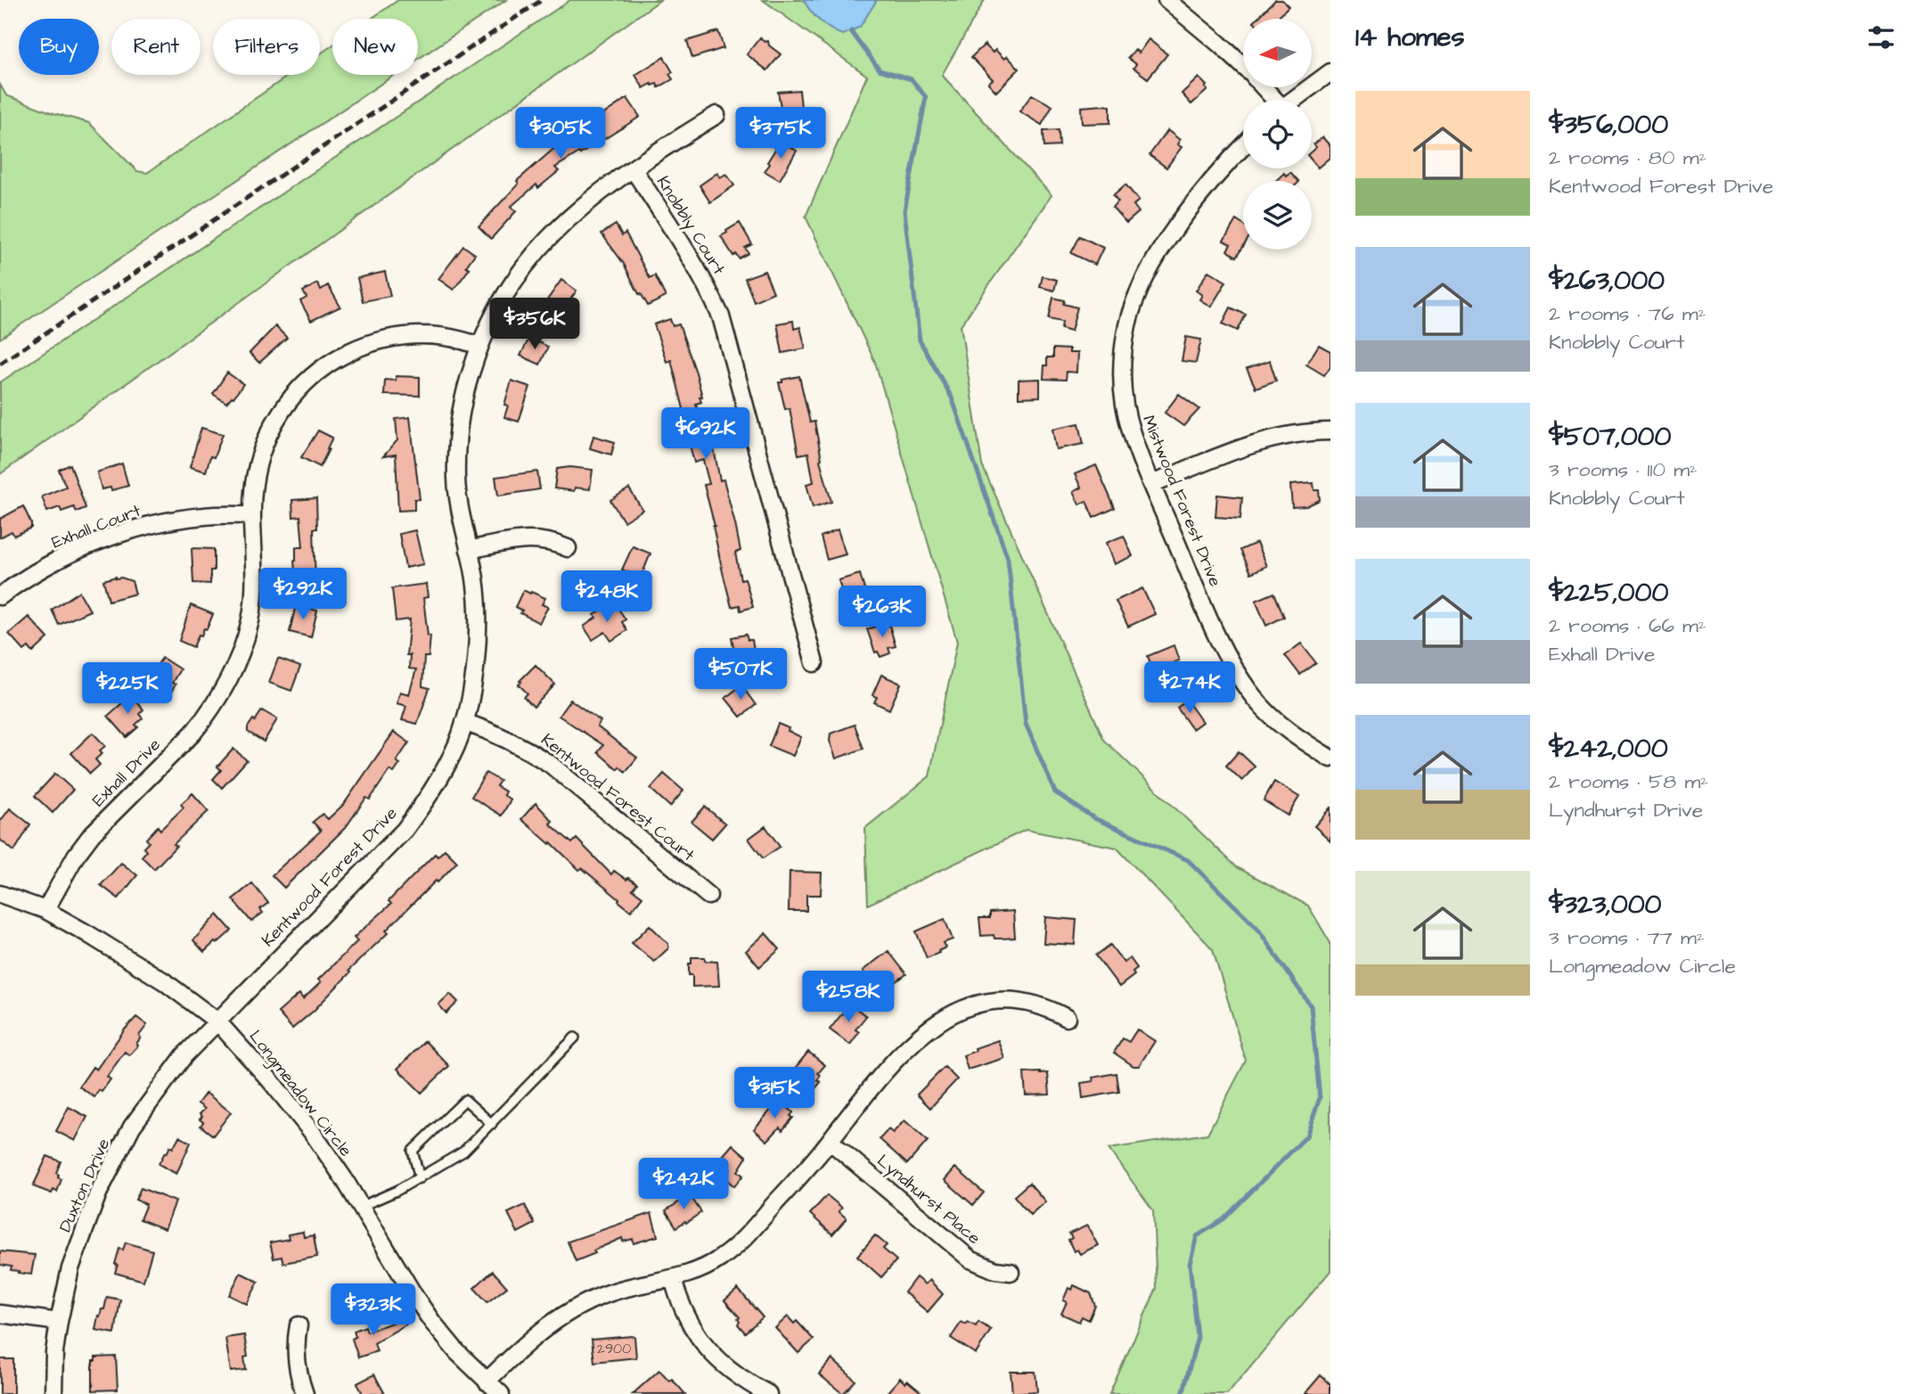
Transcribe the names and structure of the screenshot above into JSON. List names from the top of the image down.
{
  "streets": {
    "street": [
      "Knobbly Court",
      "Mistwood Forest Drive",
      "Exhall Court",
      "Exhall Drive",
      "Kentwood Forest Court",
      "Kentwood Forest Drive",
      "Longmeadow Circle",
      "Duxton Drive",
      "Lyndhurst Place"
    ]
  },
  "crossings": [
    ["Knobbly Court", "Kentwood Forest Drive"],
    ["Exhall Court", "Exhall Drive"],
    ["Exhall Drive", "Kentwood Forest Drive"],
    ["Exhall Drive", "Longmeadow Circle"],
    ["Kentwood Forest Court", "Kentwood Forest Drive"],
    ["Kentwood Forest Drive", "Longmeadow Circle"],
    ["Kentwood Forest Drive", "Duxton Drive"],
    ["Longmeadow Circle", "Duxton Drive"]
  ],
  "house_numbers": ["2900"],
  "north": "left",
  "page": {
    "heading": "14 homes",
    "chip": [
      "Buy",
      "Rent",
      "Filters",
      "New"
    ],
    "list": [
      {
        "name": "$356,000",
        "note": "2 rooms · 80 m² · Kentwood Forest Drive"
      },
      {
        "name": "$263,000",
        "note": "2 rooms · 76 m² · Knobbly Court"
      },
      {
        "name": "$507,000",
        "note": "3 rooms · 110 m² · Knobbly Court"
      },
      {
        "name": "$225,000",
        "note": "2 rooms · 66 m² · Exhall Drive"
      },
      {
        "name": "$242,000",
        "note": "2 rooms · 58 m² · Lyndhurst Drive"
      },
      {
        "name": "$323,000",
        "note": "3 rooms · 77 m² · Longmeadow Circle"
      }
    ],
    "price": [
      "$305K",
      "$375K",
      "$356K",
      "$692K",
      "$292K",
      "$248K",
      "$263K",
      "$507K",
      "$274K",
      "$225K",
      "$258K",
      "$315K",
      "$242K",
      "$323K"
    ]
  }
}
